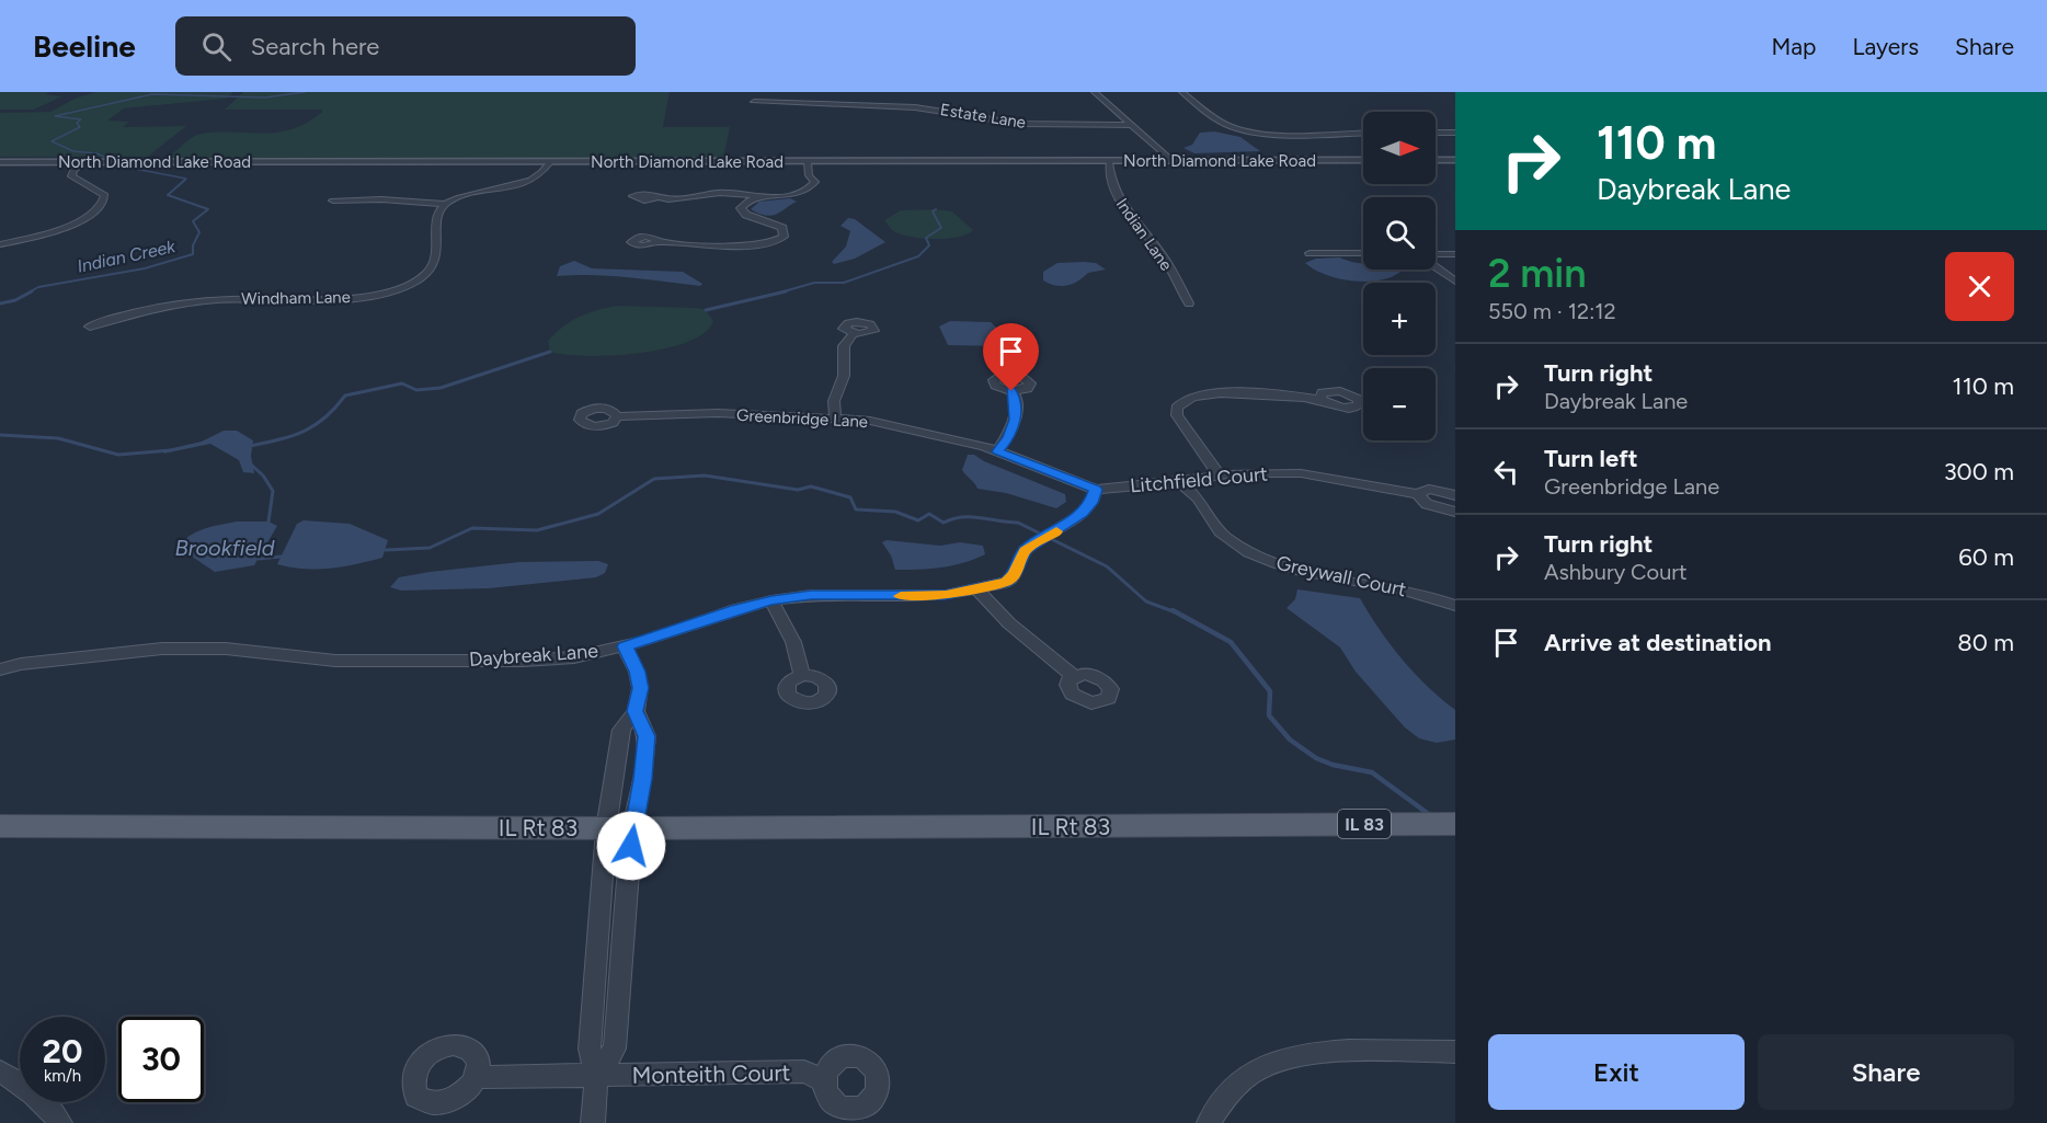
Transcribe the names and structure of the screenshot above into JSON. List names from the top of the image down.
{
  "streets": {
    "main road": ["IL 83", "IL Rt 83"],
    "street": [
      "Estate Lane",
      "North Diamond Lake Road",
      "Indian Lane",
      "Windham Lane",
      "Greenbridge Lane",
      "Litchfield Court",
      "Greywall Court",
      "Daybreak Lane",
      "Monteith Court"
    ]
  },
  "crossings": [
    ["North Diamond Lake Road", "Indian Lane"],
    ["Greenbridge Lane", "Litchfield Court"],
    ["Greenbridge Lane", "Daybreak Lane"],
    ["Litchfield Court", "Greywall Court"],
    ["Litchfield Court", "Daybreak Lane"]
  ],
  "water": ["Indian Creek", "Brookfield"],
  "north": "right",
  "page": {
    "header": "Beeline",
    "search": "Search here",
    "nav": ["Map", "Layers", "Share"],
    "turn": ["110 m", "Daybreak Lane"],
    "map_buttons": ["+", "−"],
    "heading": ["2 min", "550 m · 12:12"],
    "list": [
      {
        "name": "Turn right",
        "note": "Daybreak Lane",
        "value": "110 m"
      },
      {
        "name": "Turn left",
        "note": "Greenbridge Lane",
        "value": "300 m"
      },
      {
        "name": "Turn right",
        "note": "Ashbury Court",
        "value": "60 m"
      },
      {
        "name": "Arrive at destination",
        "value": "80 m"
      }
    ],
    "speed": "20 km/h",
    "limit": "30",
    "buttons": ["Exit", "Share"]
  }
}
